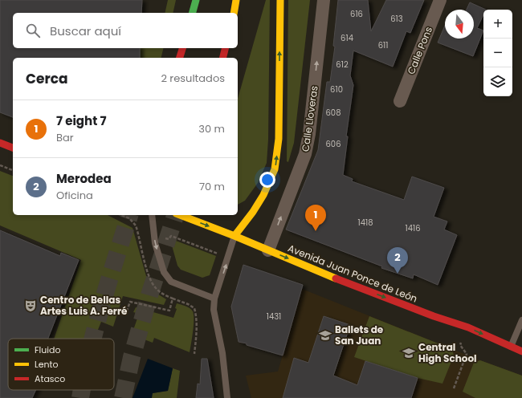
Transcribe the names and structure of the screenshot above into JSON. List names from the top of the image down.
{
  "streets": {
    "main road": ["Avenida Juan Ponce de León"],
    "street": ["Calle Pons", "Calle Lloveras"]
  },
  "crossings": [
    ["Calle Lloveras", "Avenida Juan Ponce de León"]
  ],
  "one_way": ["Calle Lloveras", "Avenida Juan Ponce de León"],
  "places": {
    "theatre": ["Centro de Bellas Artes Luis A. Ferré"],
    "school or university": ["Ballets de San Juan", "Central High School"]
  },
  "house_numbers": [
    "616",
    "613",
    "614",
    "611",
    "612",
    "610",
    "608",
    "606",
    "1418",
    "1416",
    "1431"
  ],
  "legend": ["Fluido", "Lento", "Atasco"],
  "north": "bottom",
  "page": {
    "map_buttons": ["+", "−"],
    "search": "Buscar aquí",
    "heading": ["Cerca", "2 resultados"],
    "list": [
      {
        "mark": "1",
        "name": "7 eight 7",
        "note": "Bar",
        "value": "30 m"
      },
      {
        "mark": "2",
        "name": "Merodea",
        "note": "Oficina",
        "value": "70 m"
      }
    ],
    "pins": ["1", "2"]
  }
}
